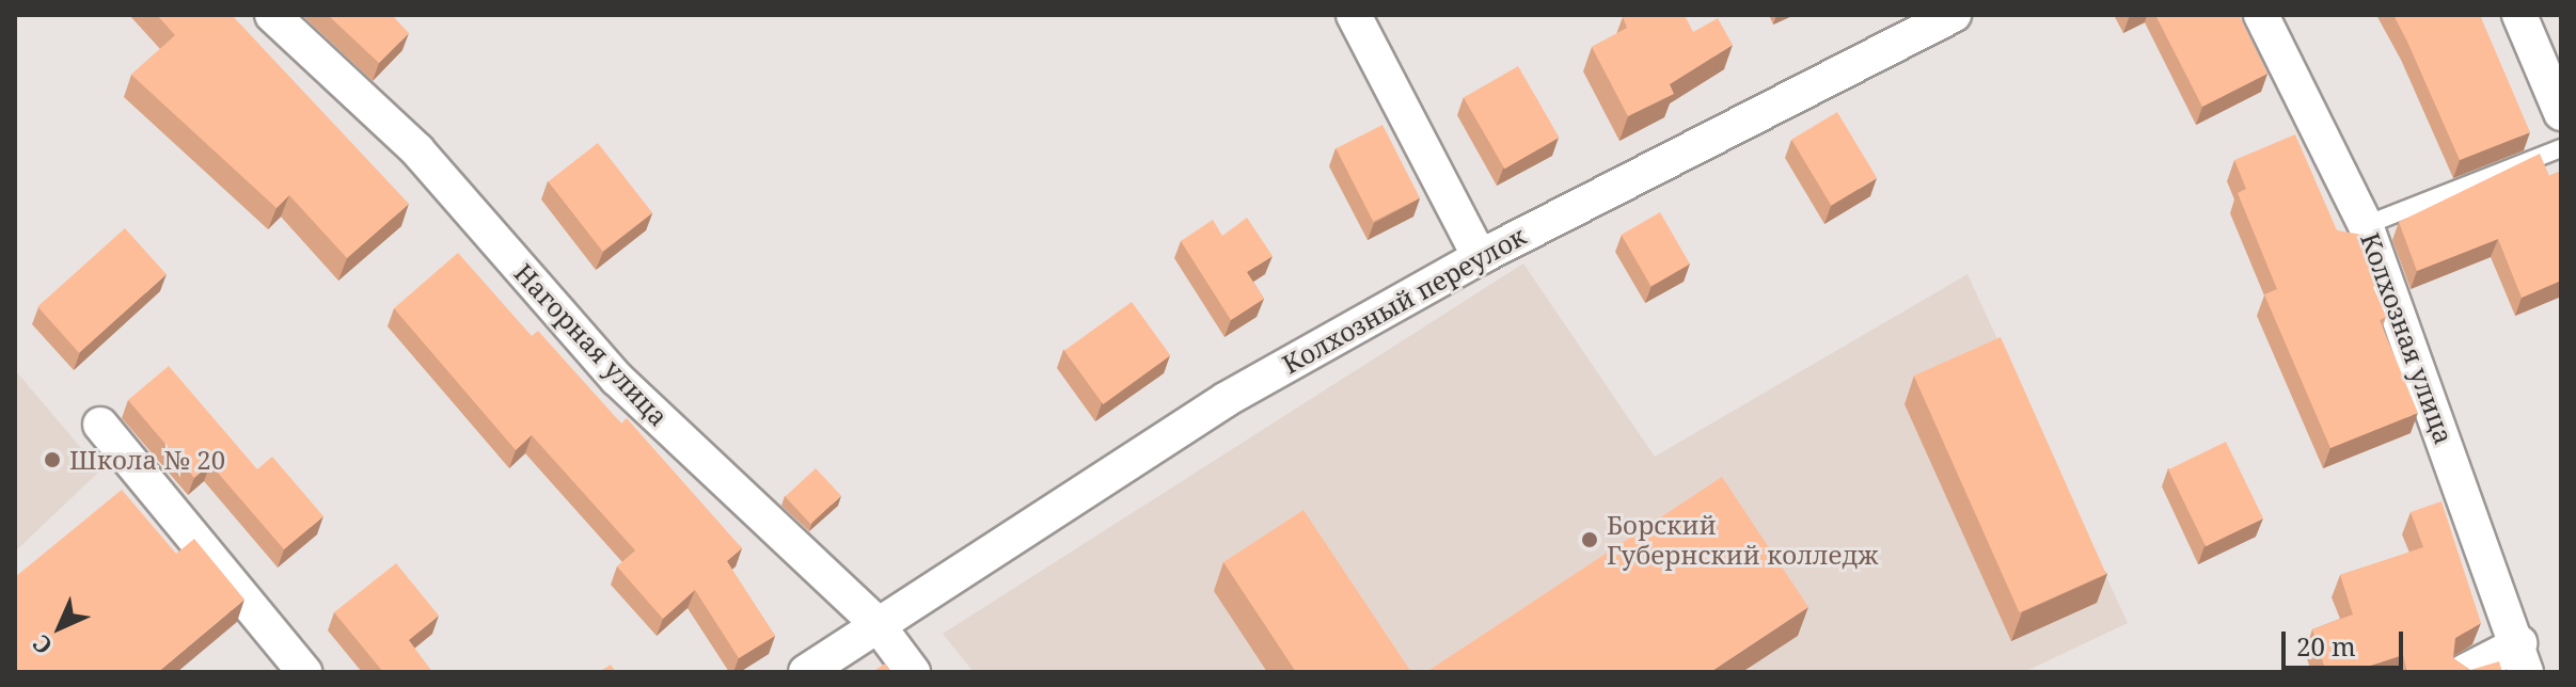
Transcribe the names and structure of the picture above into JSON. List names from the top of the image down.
{
  "streets": {
    "street": ["Колхозный переулок", "Колхозная улица", "Нагорная улица"]
  },
  "crossings": [
    ["Колхозный переулок", "Нагорная улица"]
  ],
  "places": ["Школа № 20", "Борский Губернский колледж"],
  "scale_bar": "20 m",
  "north": "bottom left"
}
